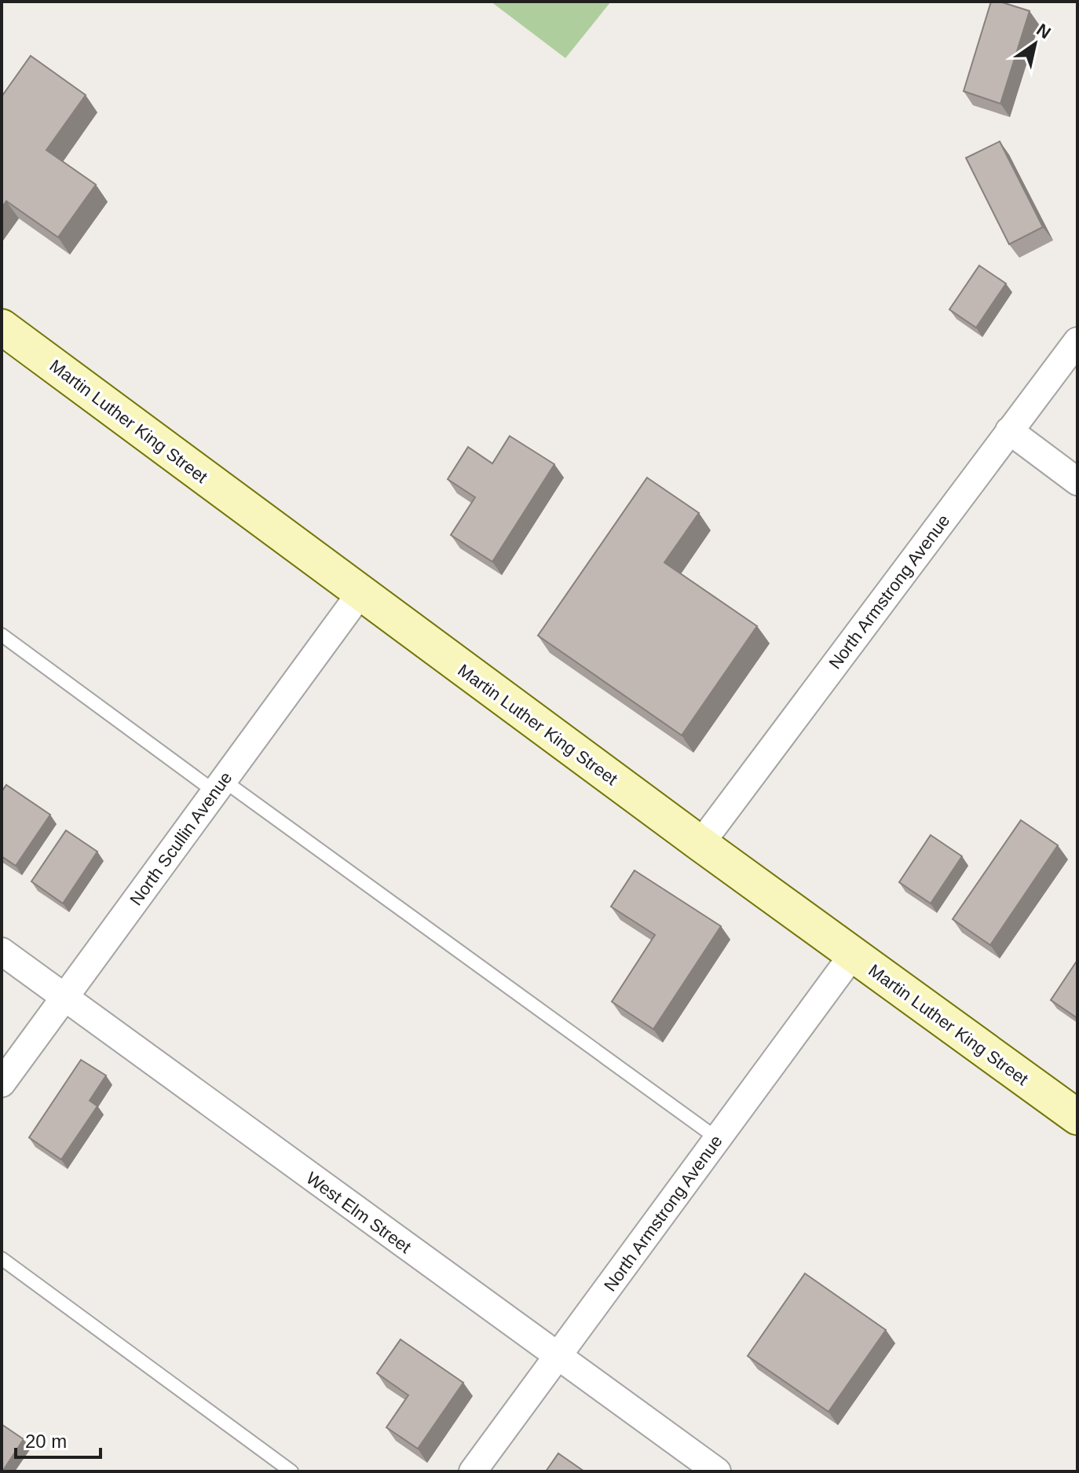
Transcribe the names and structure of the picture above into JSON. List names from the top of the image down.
{
  "streets": {
    "street": [
      "Martin Luther King Street",
      "North Armstrong Avenue",
      "North Scullin Avenue",
      "West Elm Street"
    ]
  },
  "crossings": [
    ["Martin Luther King Street", "North Armstrong Avenue"],
    ["Martin Luther King Street", "North Scullin Avenue"],
    ["North Armstrong Avenue", "West Elm Street"],
    ["North Scullin Avenue", "West Elm Street"]
  ],
  "scale_bar": "20 m",
  "north": "top right"
}
